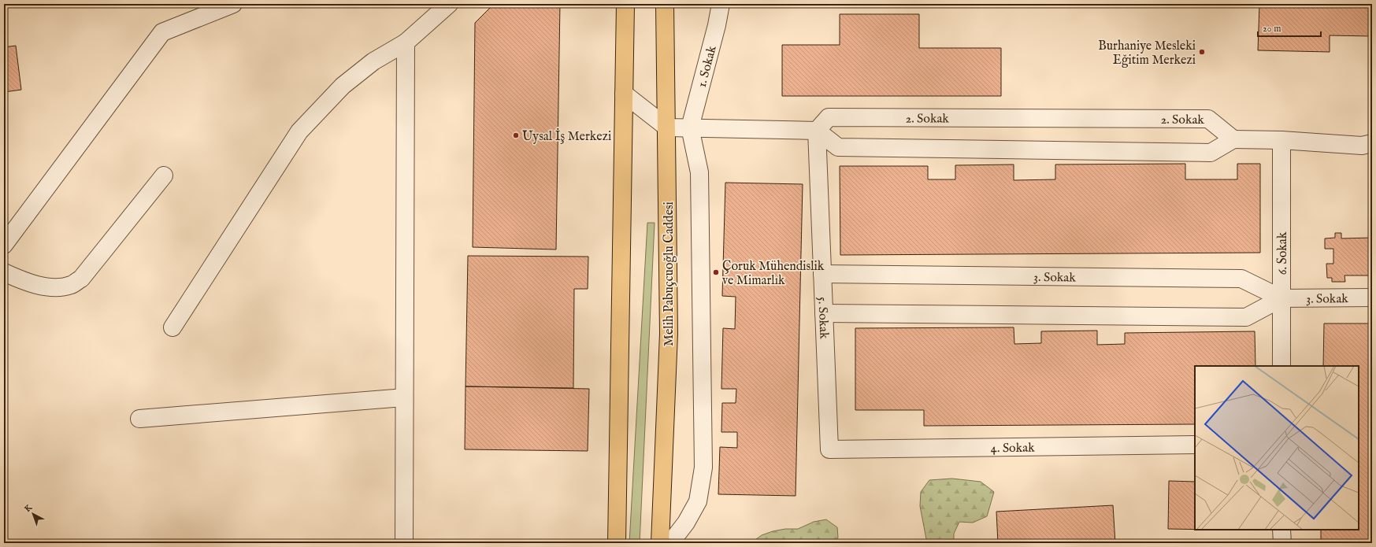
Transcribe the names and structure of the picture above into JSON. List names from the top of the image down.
{
  "streets": {
    "main road": ["Melih Pabuçcuoğlu Caddesi"],
    "street": [
      "1. Sokak",
      "2. Sokak",
      "6. Sokak",
      "3. Sokak",
      "5. Sokak",
      "4. Sokak"
    ]
  },
  "crossings": [
    ["2. Sokak", "5. Sokak"],
    ["6. Sokak", "3. Sokak"],
    ["3. Sokak", "5. Sokak"],
    ["5. Sokak", "4. Sokak"]
  ],
  "places": ["Burhaniye Mesleki Eğitim Merkezi", "Uysal İş Merkezi", "Çoruk Mühendislik ve Mimarlık"],
  "scale_bar": "20 m",
  "north": "top left"
}
